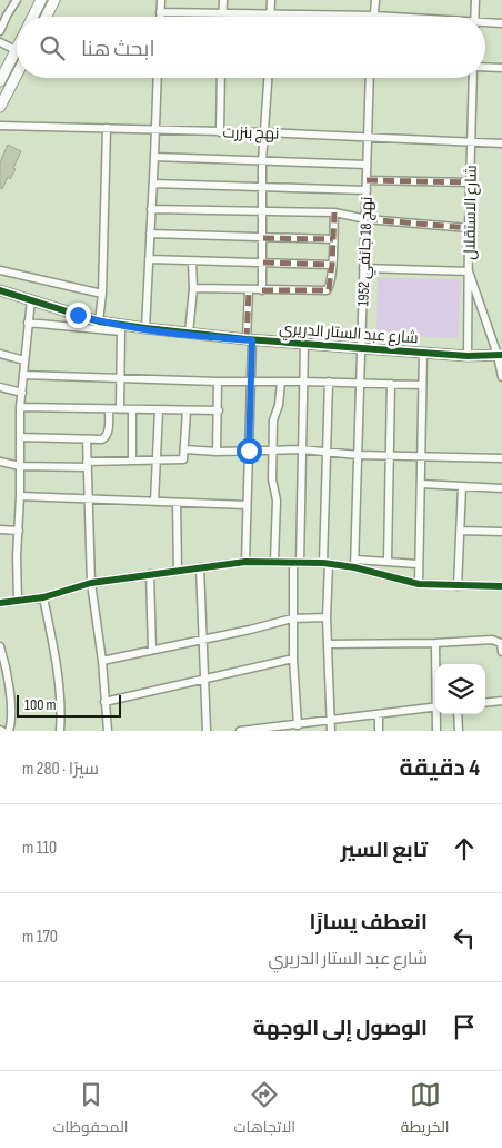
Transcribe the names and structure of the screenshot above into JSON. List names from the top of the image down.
{
  "streets": {
    "street": [
      "نهج بنزرت",
      "شارع الاستقلال",
      "نهج 18 جانفي 1952",
      "شارع عبد الستار الدريري"
    ]
  },
  "crossings": [
    ["نهج بنزرت", "شارع الاستقلال"],
    ["نهج بنزرت", "نهج 18 جانفي 1952"],
    ["شارع الاستقلال", "شارع عبد الستار الدريري"],
    ["نهج 18 جانفي 1952", "شارع عبد الستار الدريري"]
  ],
  "scale_bar": "100 m",
  "page": {
    "search": "ابحث هنا",
    "scale": "100 m",
    "heading": ["4 دقيقة", "سيرًا · 280 m"],
    "list": [
      ["تابع السير", "110 m"],
      ["انعطف يسارًا", "شارع عبد الستار الدريري", "170 m"],
      "الوصول إلى الوجهة"
    ],
    "nav": ["الخريطة", "الاتجاهات", "المحفوظات"]
  }
}
